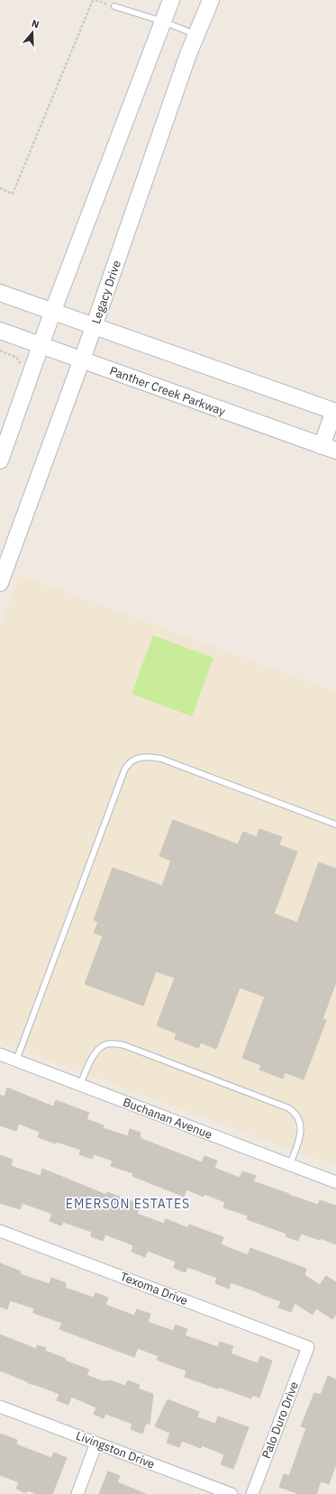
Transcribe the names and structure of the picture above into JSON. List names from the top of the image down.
{
  "streets": {
    "main road": ["Legacy Drive", "Panther Creek Parkway"],
    "street": [
      "Buchanan Avenue",
      "Texoma Drive",
      "Palo Duro Drive",
      "Livingston Drive"
    ]
  },
  "crossings": [
    ["Legacy Drive", "Panther Creek Parkway"],
    ["Texoma Drive", "Palo Duro Drive"]
  ],
  "districts": ["EMERSON ESTATES"],
  "north": "top"
}
